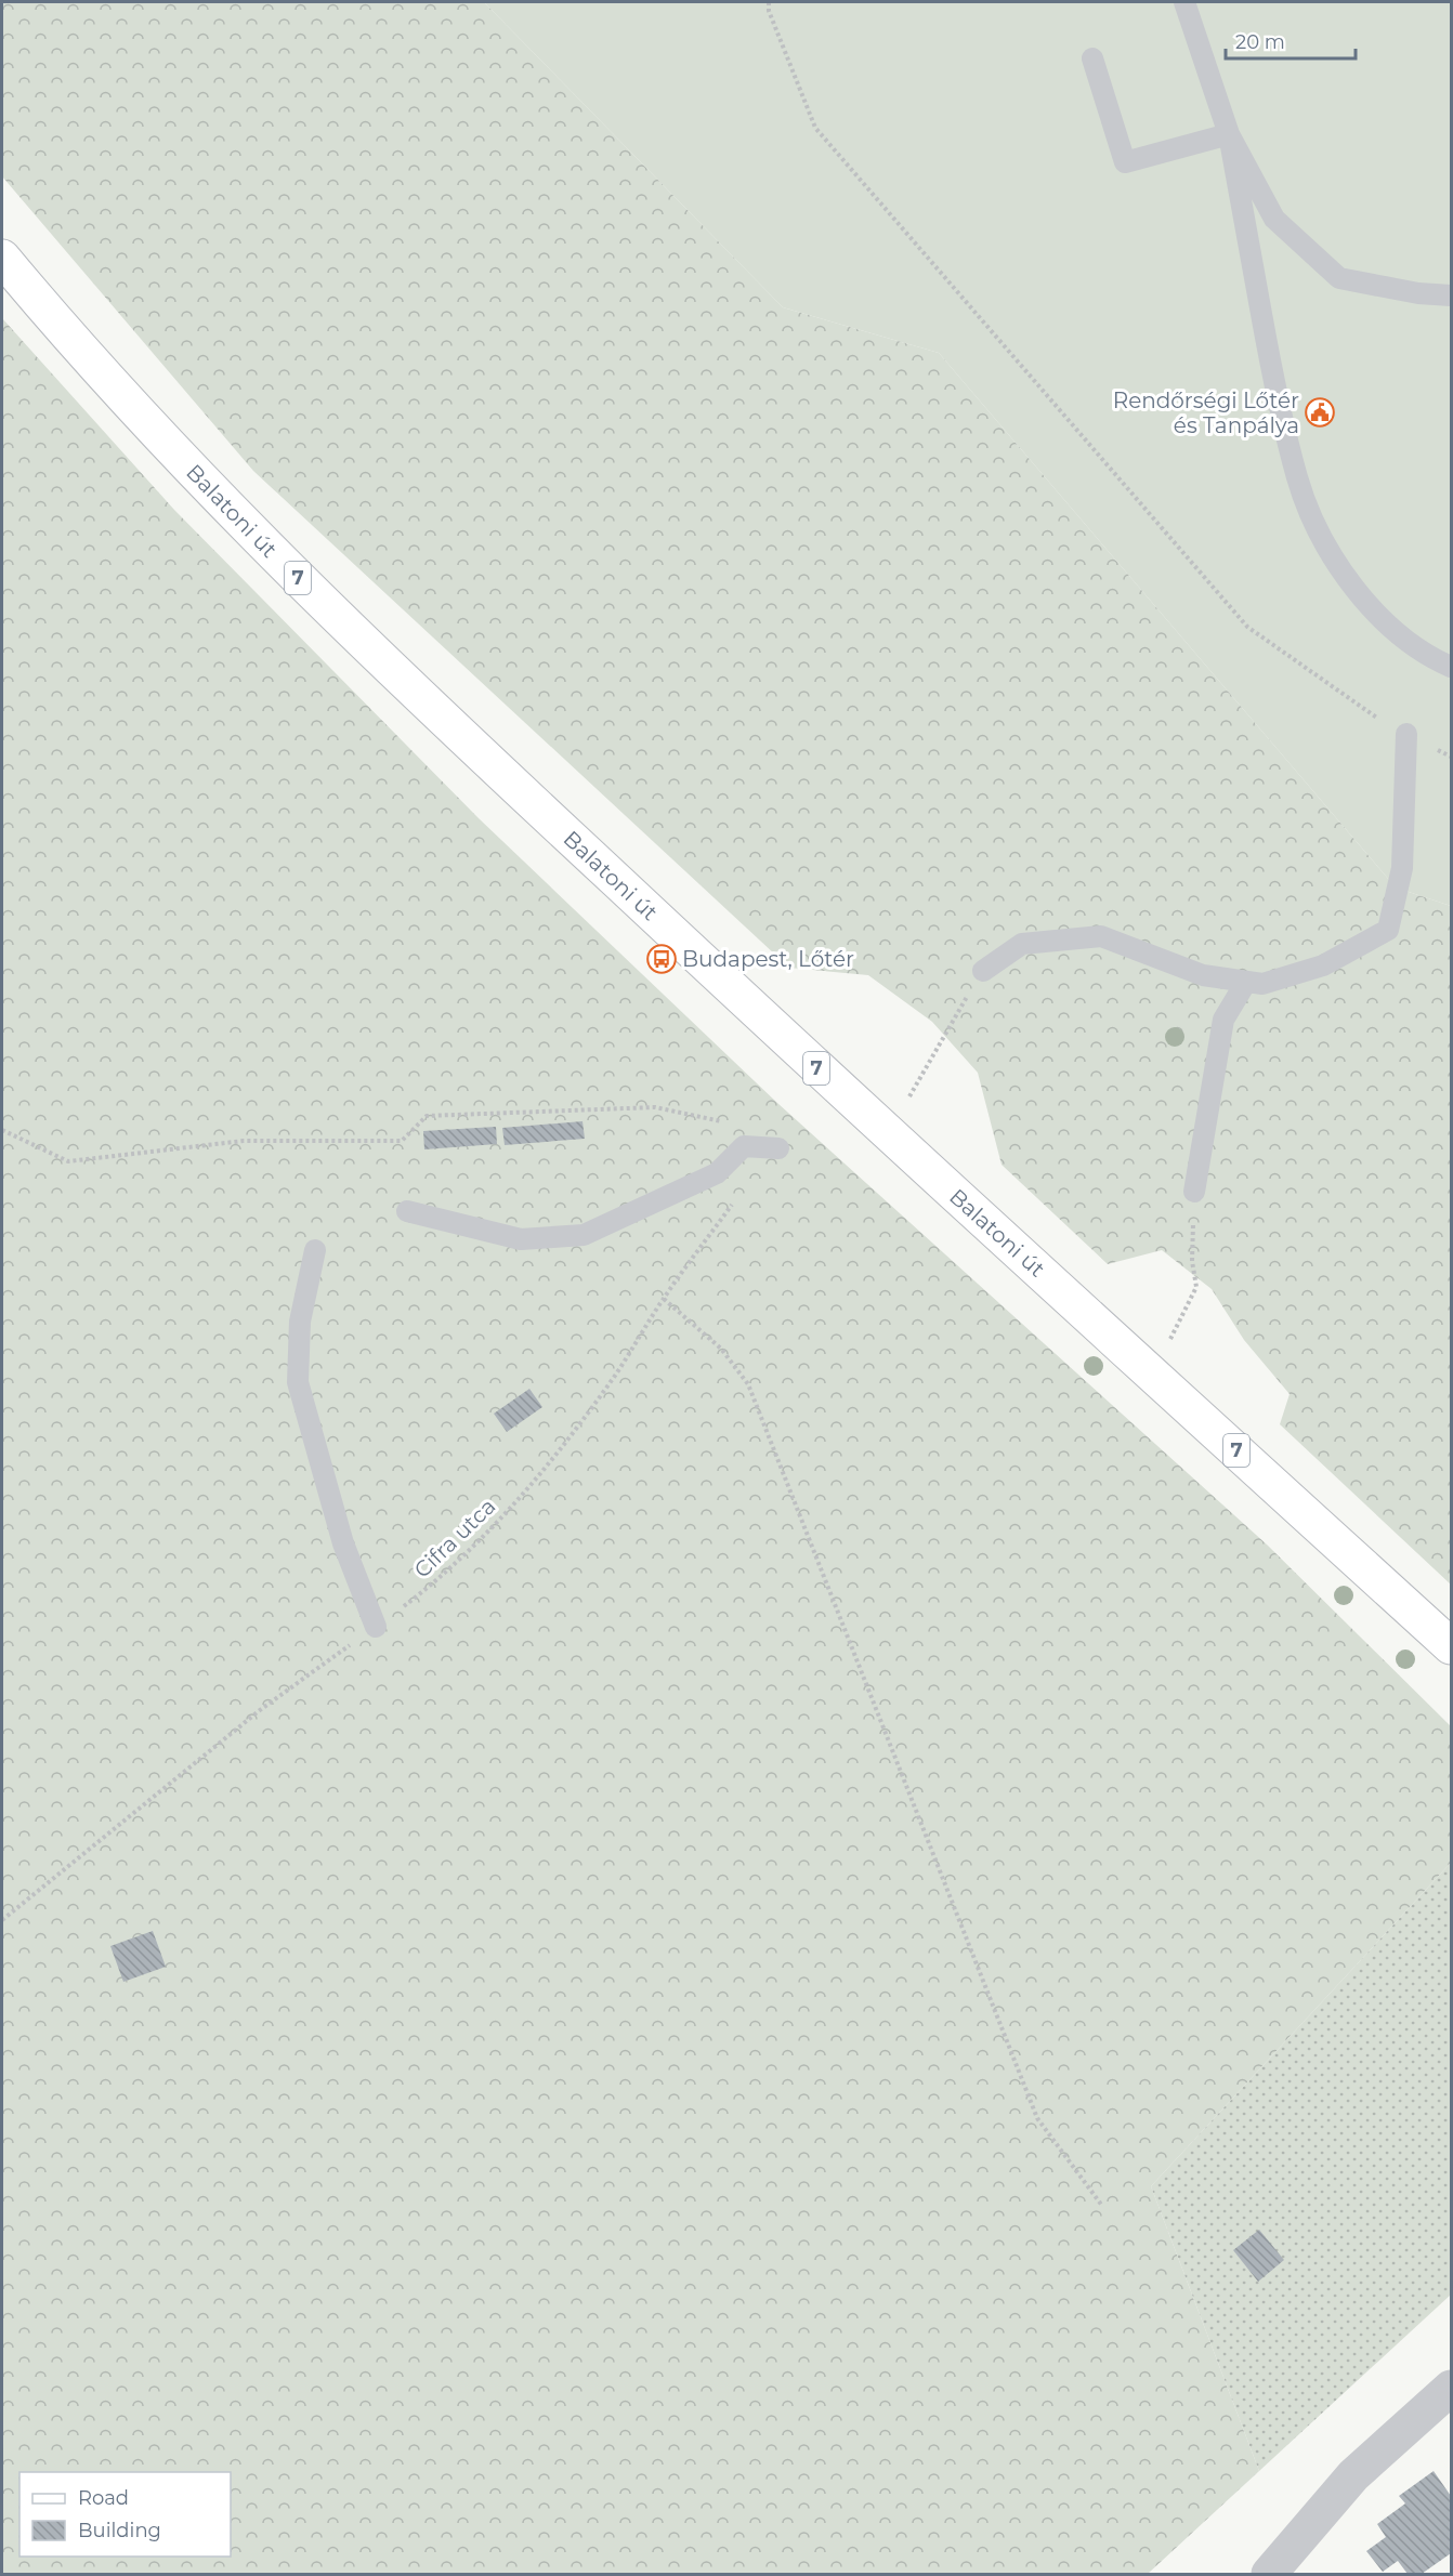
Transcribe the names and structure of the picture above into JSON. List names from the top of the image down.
{
  "streets": {
    "main road": ["Balatoni út", "7"],
    "path": ["Cifra utca"]
  },
  "places": {
    "public building": ["Rendőrségi Lőtér és Tanpálya"],
    "bus stop": ["Budapest, Lőtér"]
  },
  "legend": ["Road", "Building"],
  "scale_bar": "20 m"
}
